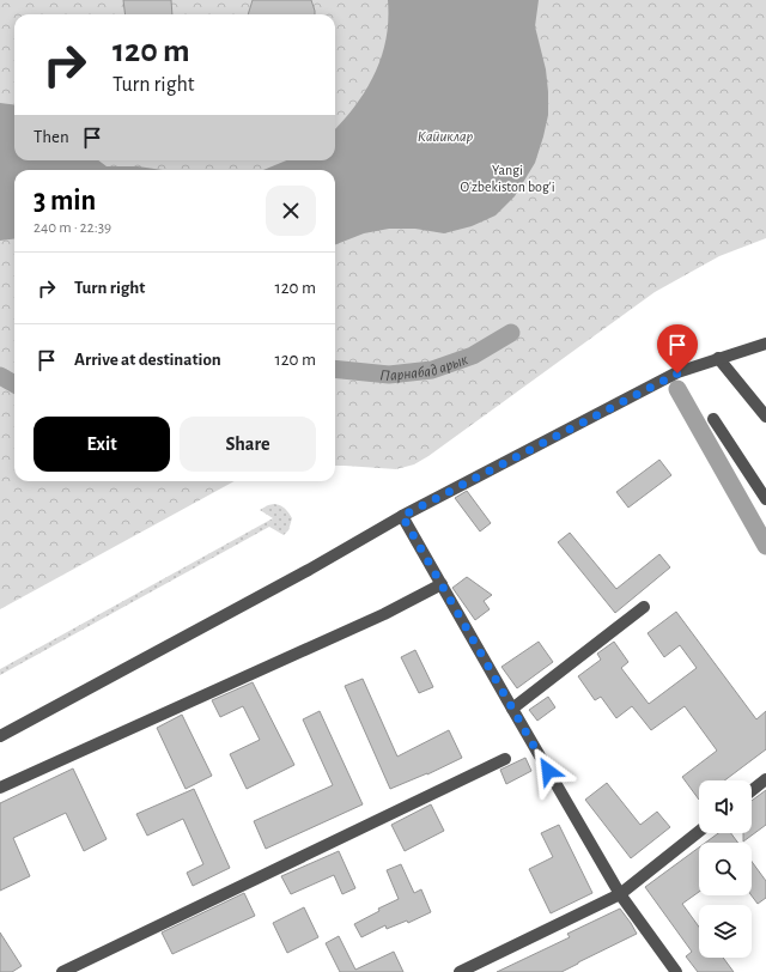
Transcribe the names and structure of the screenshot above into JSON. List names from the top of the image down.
{
  "water": ["Кайиклар", "Парнабад арык"],
  "parks": ["Yangi O'zbekiston bog'i"],
  "page": {
    "turn": ["120 m", "Turn right"],
    "then": "Then",
    "heading": ["3 min", "240 m · 22:39"],
    "list": [
      {
        "name": "Turn right",
        "value": "120 m"
      },
      {
        "name": "Arrive at destination",
        "value": "120 m"
      }
    ],
    "buttons": ["Exit", "Share"]
  }
}
